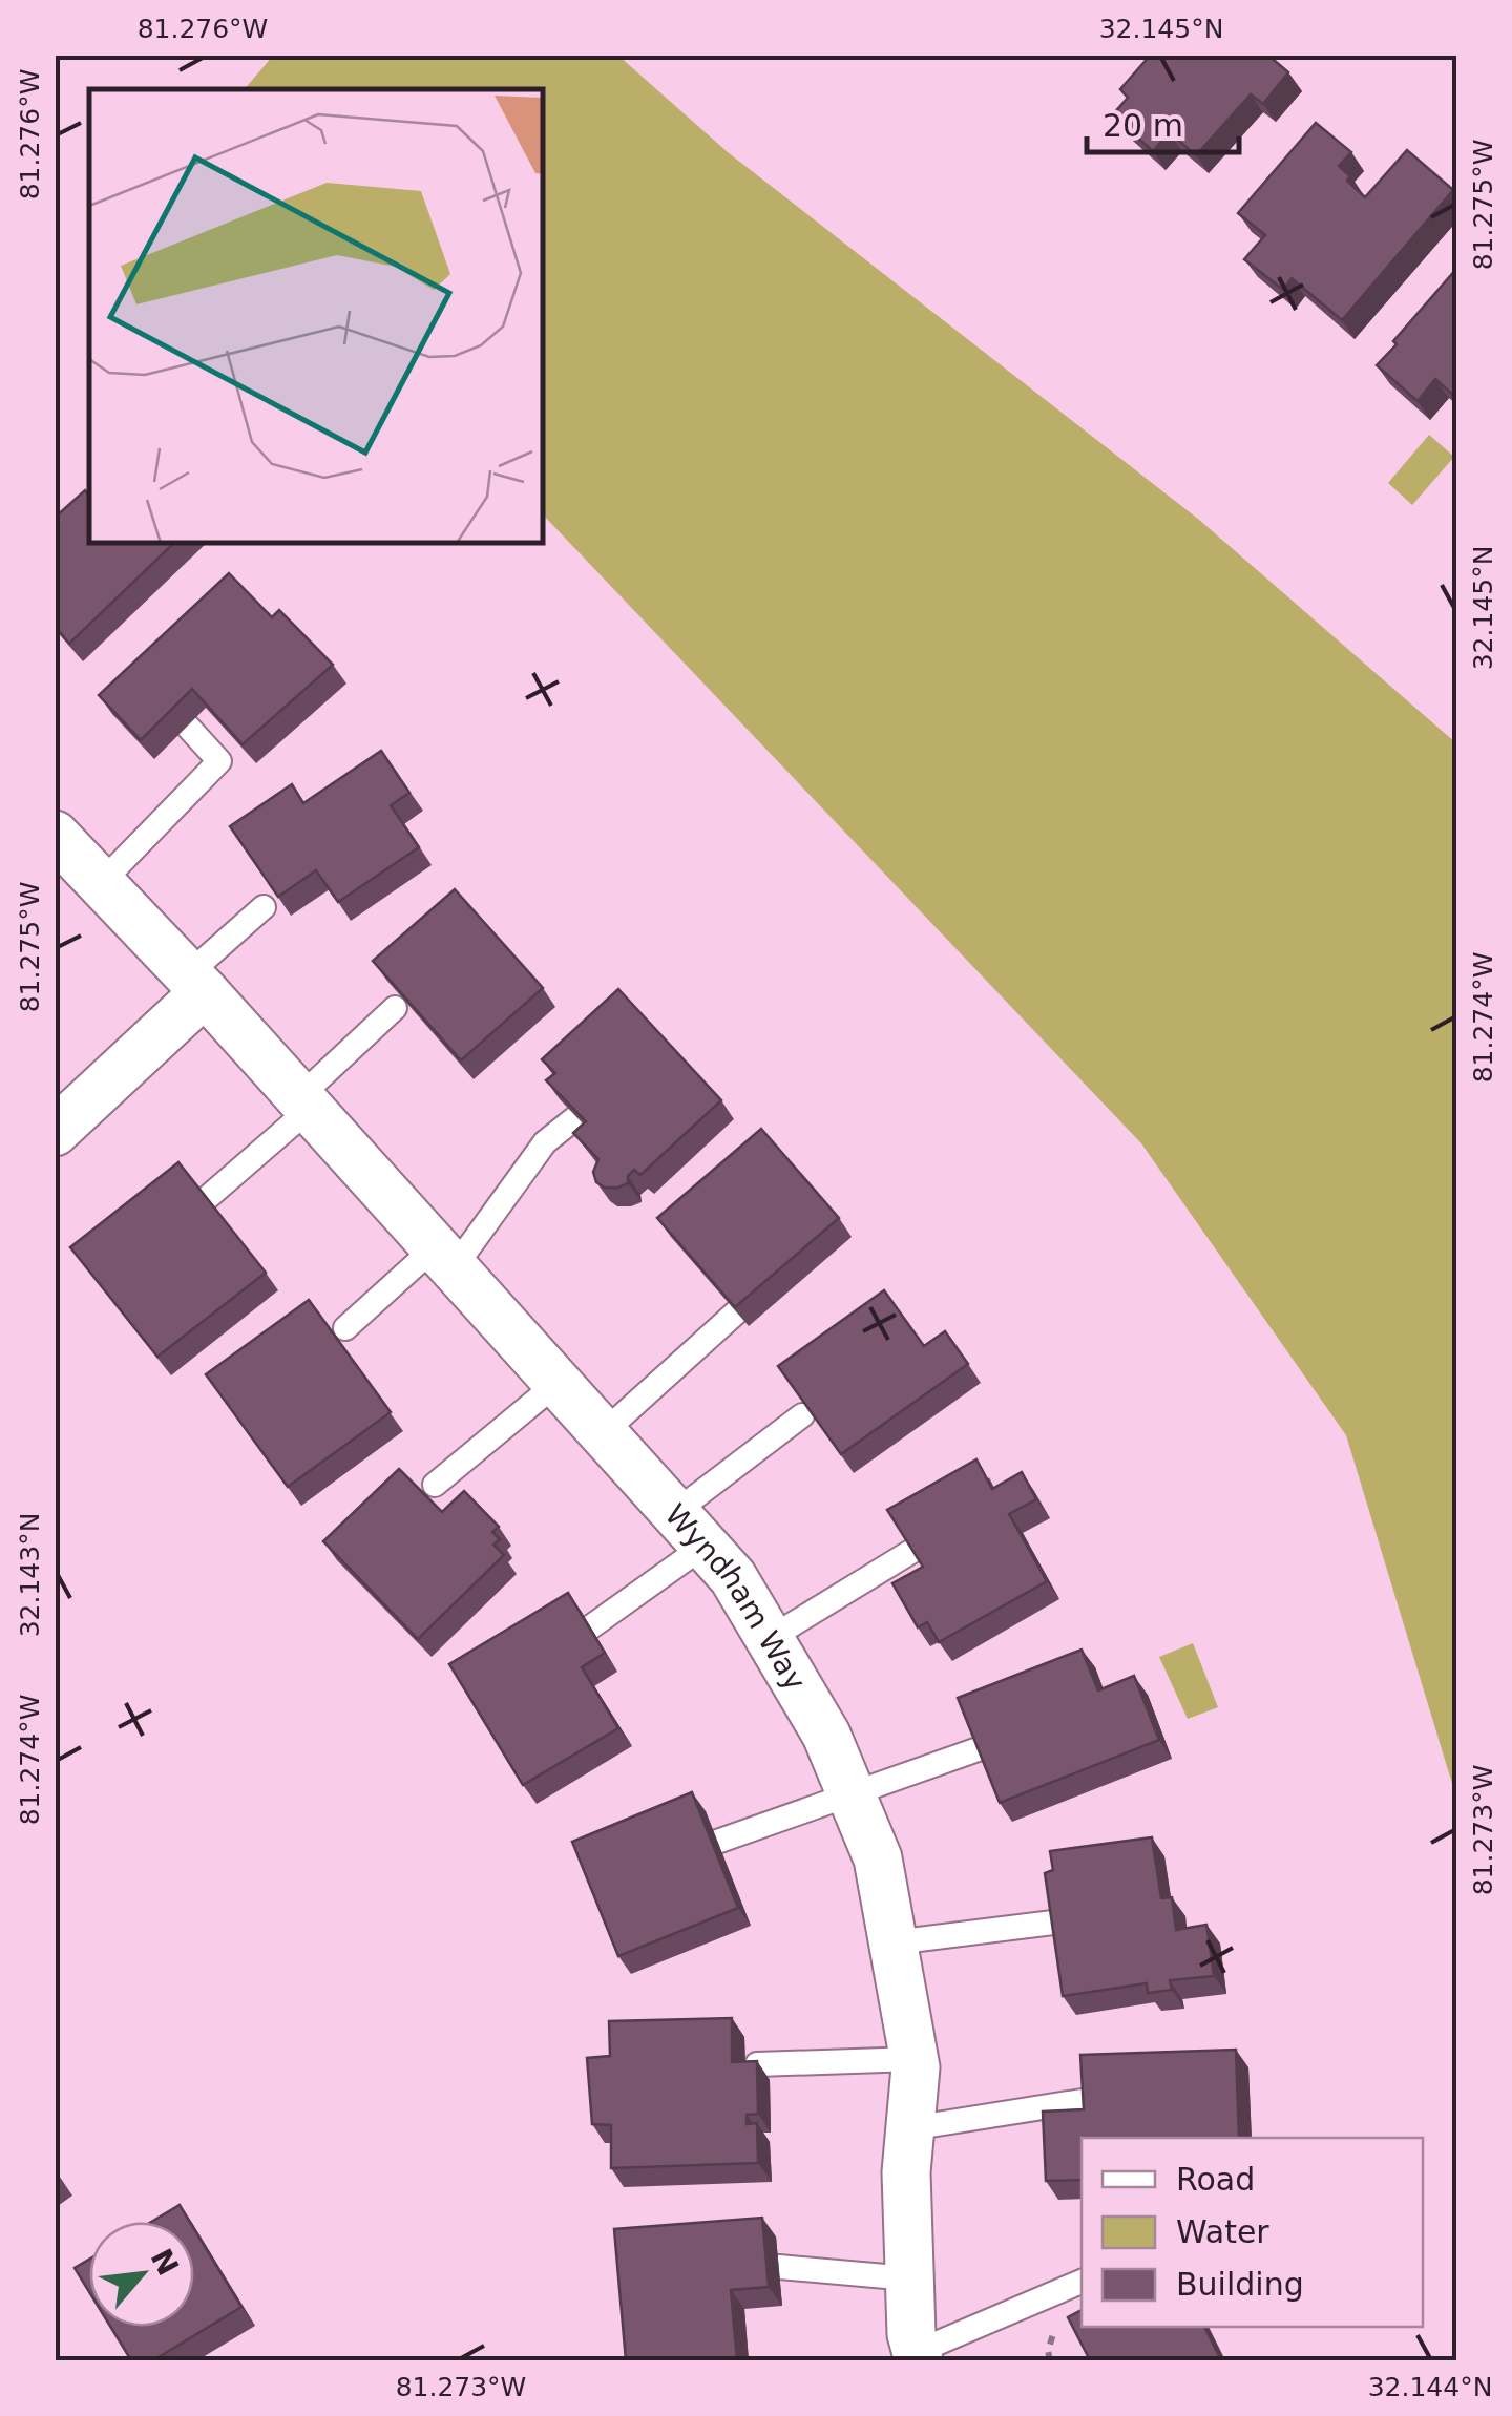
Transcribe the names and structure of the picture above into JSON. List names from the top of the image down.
{
  "streets": {
    "street": ["Wyndham Way"]
  },
  "legend": ["Road", "Water", "Building"],
  "scale_bar": "20 m",
  "north": "top right",
  "coordinates": [
    "81.276°W",
    "32.145°N",
    "81.275°W",
    "81.274°W",
    "32.143°N",
    "81.273°W",
    "32.144°N"
  ]
}
